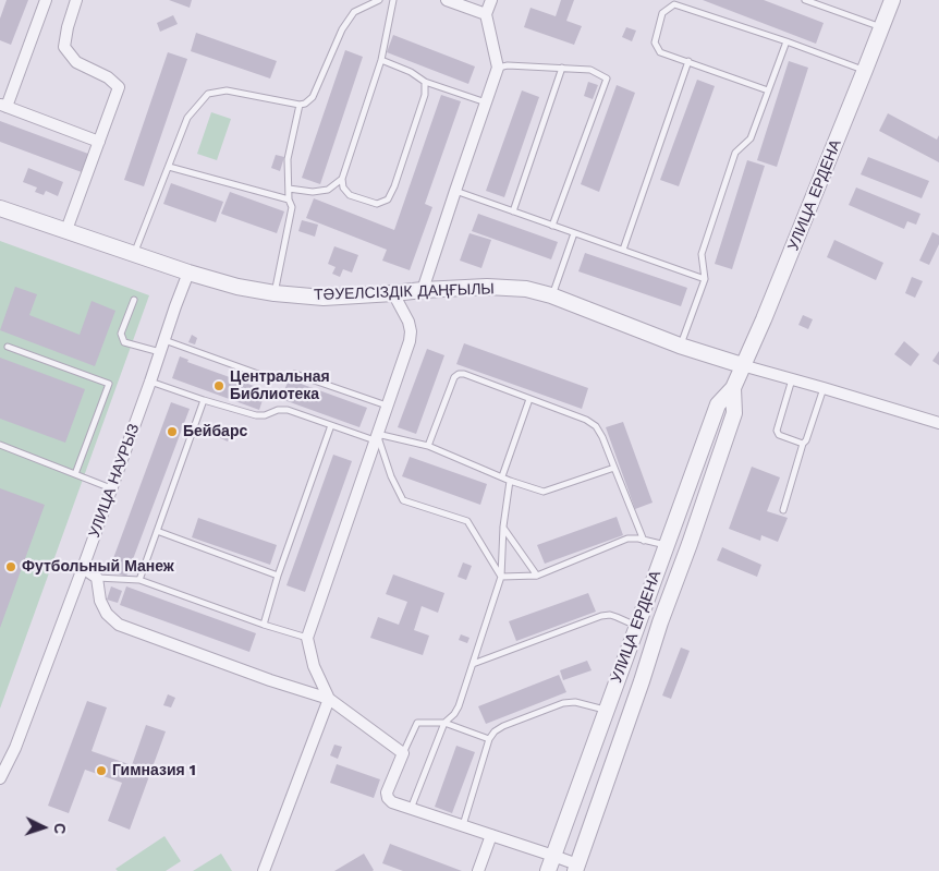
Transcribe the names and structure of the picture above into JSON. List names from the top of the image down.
{
  "streets": {
    "street": ["УЛИЦА ЕРДЕНА", "ТӘУЕЛСІЗДІК ДАҢҒЫЛЫ", "УЛИЦА НАУРЫЗ"]
  },
  "crossings": [
    ["УЛИЦА ЕРДЕНА", "ТӘУЕЛСІЗДІК ДАҢҒЫЛЫ"],
    ["ТӘУЕЛСІЗДІК ДАҢҒЫЛЫ", "УЛИЦА НАУРЫЗ"]
  ],
  "places": [
    "Центральная Библиотека",
    "Бейбарс",
    "Футбольный Манеж",
    "Гимназия 1"
  ],
  "north": "right"
}
